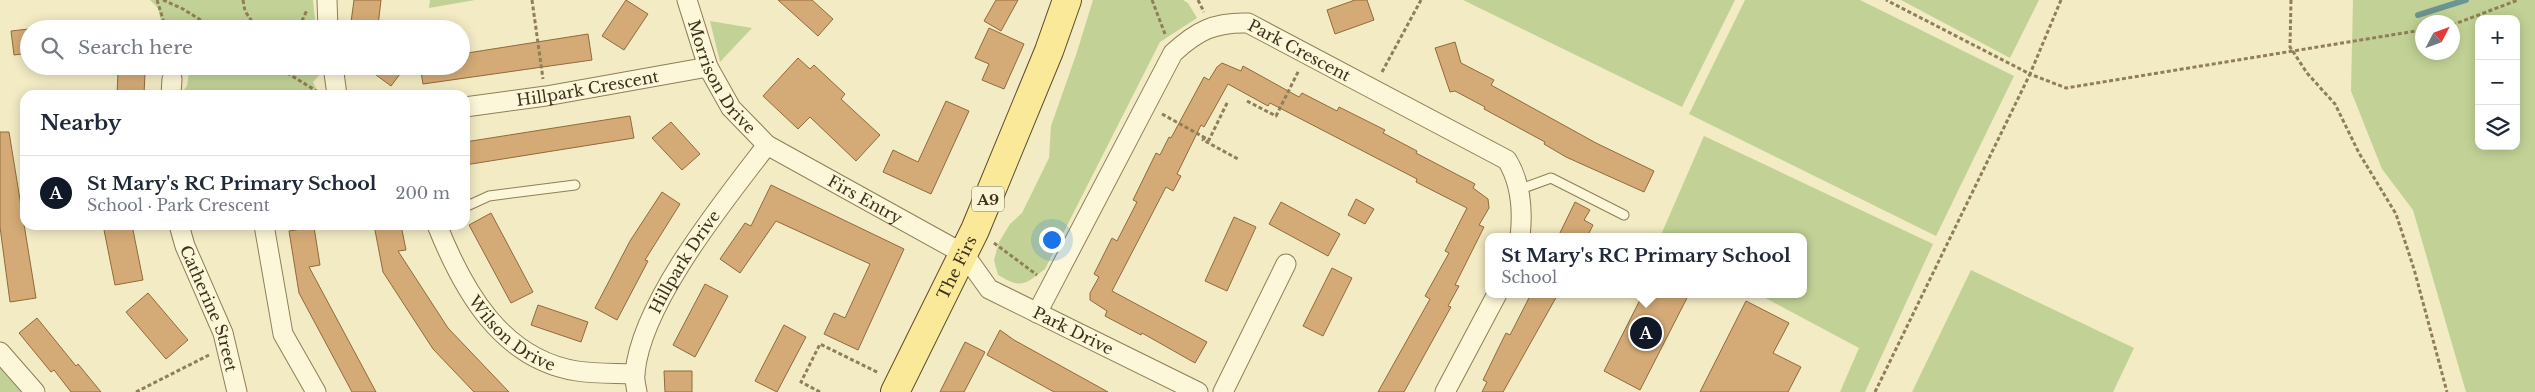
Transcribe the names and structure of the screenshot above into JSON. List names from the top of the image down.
{
  "streets": {
    "main road": ["A9", "The Firs"],
    "street": [
      "Park Crescent",
      "Morrison Drive",
      "Hillpark Crescent",
      "Firs Entry",
      "Hillpark Drive",
      "Catherine Street",
      "Wilson Drive",
      "Park Drive"
    ]
  },
  "crossings": [
    ["Park Crescent", "Park Drive"],
    ["Morrison Drive", "Hillpark Crescent"],
    ["Morrison Drive", "Firs Entry"],
    ["Morrison Drive", "Hillpark Drive"],
    ["Firs Entry", "Hillpark Drive"],
    ["Firs Entry", "The Firs"],
    ["Firs Entry", "Park Drive"],
    ["Hillpark Drive", "Wilson Drive"],
    ["The Firs", "Park Drive"]
  ],
  "north": "top right",
  "page": {
    "map_buttons": ["+", "−"],
    "search": "Search here",
    "heading": "Nearby",
    "list": [
      {
        "mark": "A",
        "name": "St Mary's RC Primary School",
        "note": "School · Park Crescent",
        "value": "200 m"
      }
    ],
    "popup": ["St Mary's RC Primary School", "School"],
    "pins": "A"
  }
}
